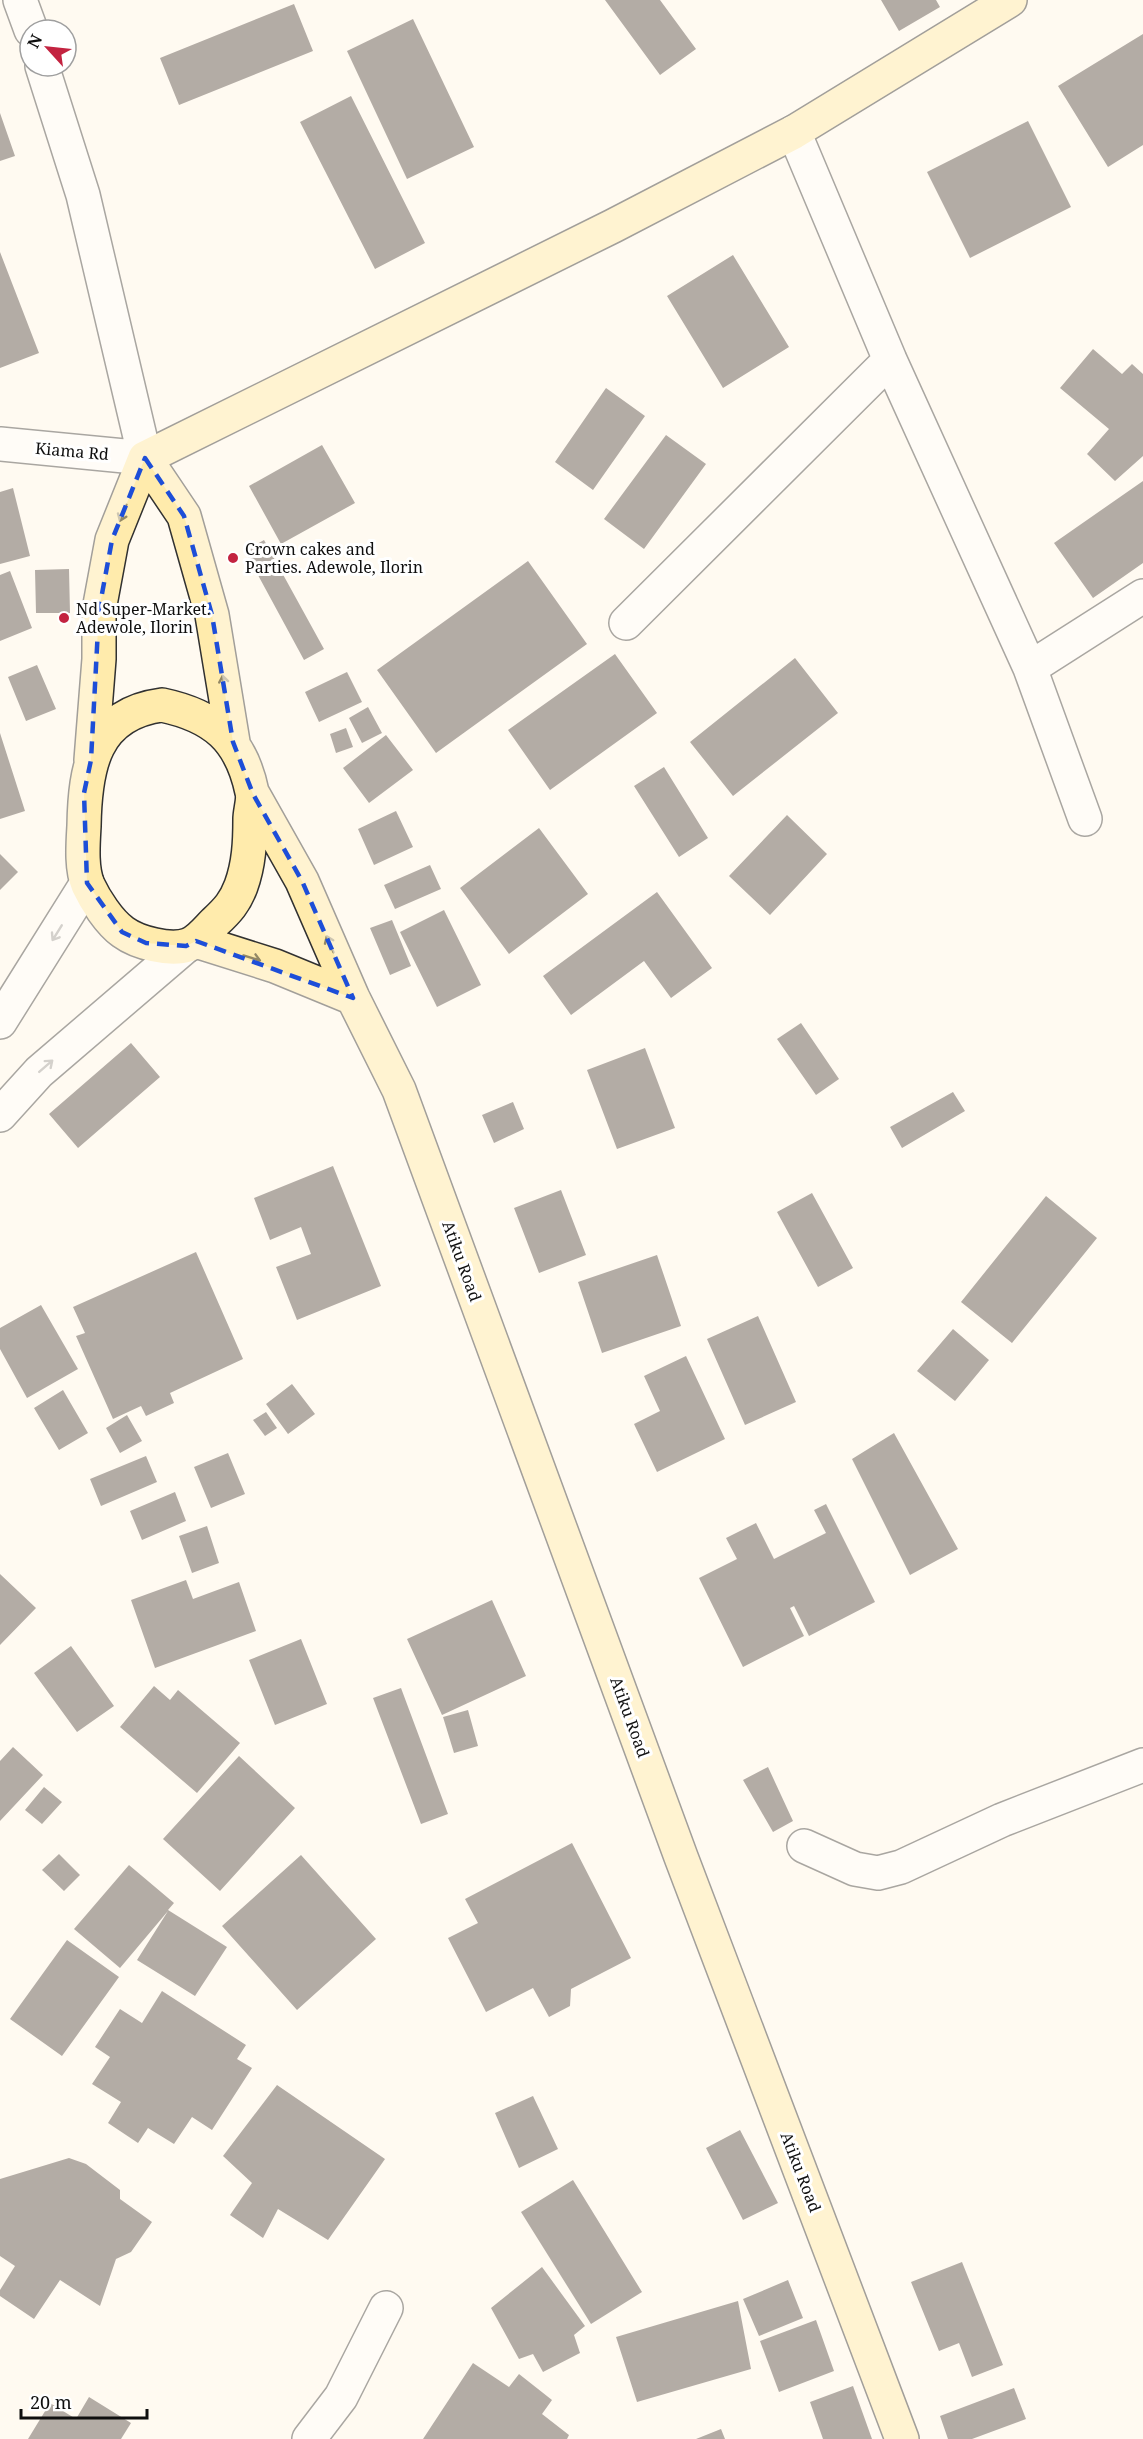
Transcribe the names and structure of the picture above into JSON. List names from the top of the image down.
{
  "streets": {
    "street": ["Kiama Rd", "Atiku Road"]
  },
  "places": ["Crown cakes and Parties. Adewole, Ilorin", "Nd Super-Market. Adewole, Ilorin"],
  "scale_bar": "20 m",
  "north": "top left"
}
